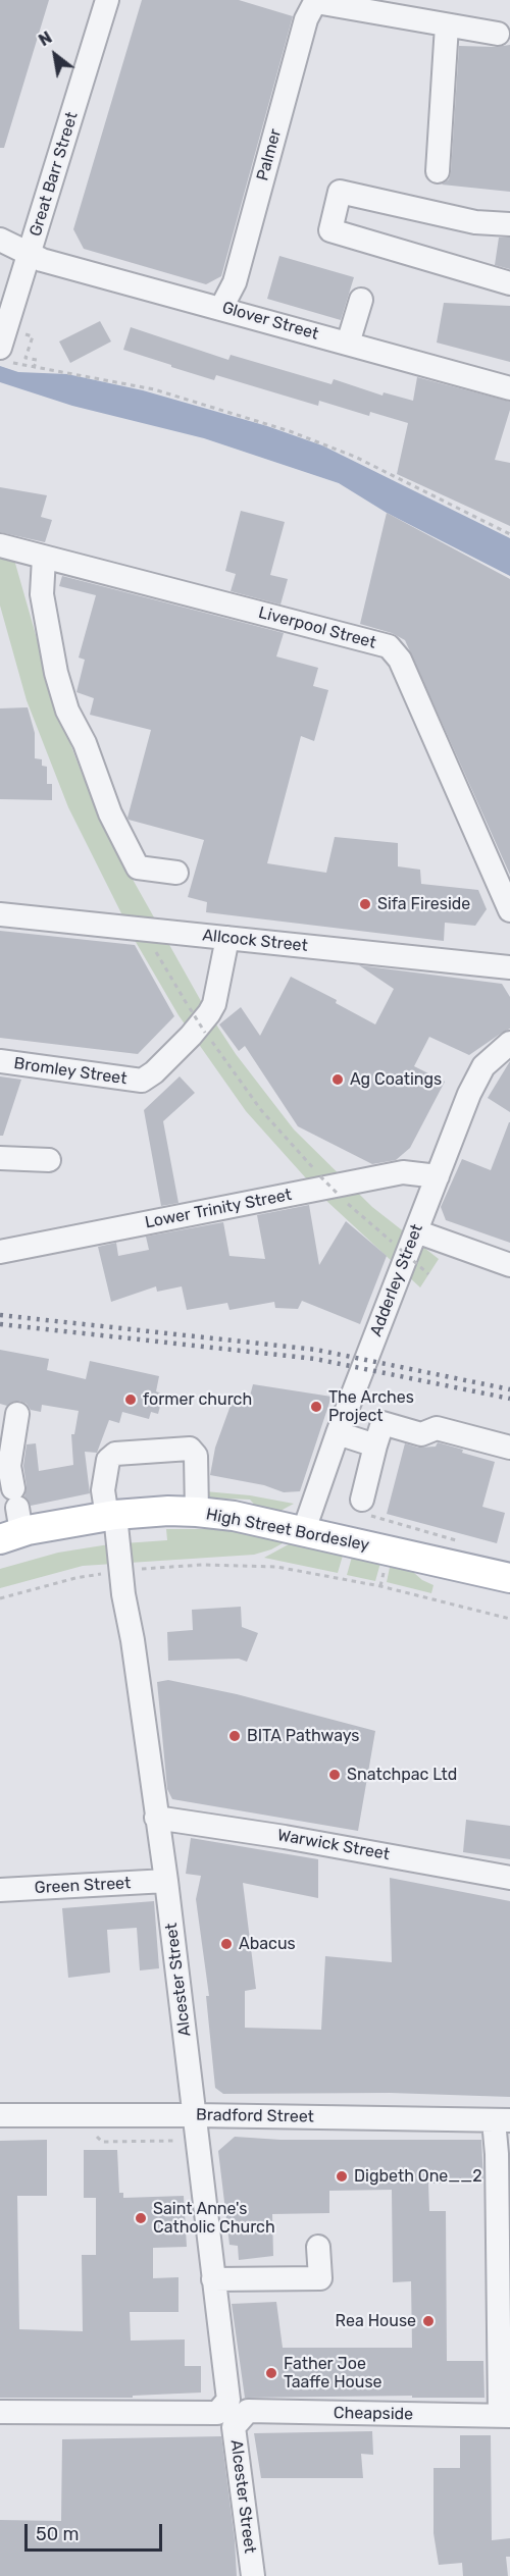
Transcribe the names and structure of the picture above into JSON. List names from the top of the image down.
{
  "streets": {
    "main road": ["High Street Bordesley"],
    "street": [
      "Palmer",
      "Great Barr Street",
      "Glover Street",
      "Liverpool Street",
      "Allcock Street",
      "Bromley Street",
      "Lower Trinity Street",
      "Adderley Street",
      "Warwick Street",
      "Green Street",
      "Alcester Street",
      "Bradford Street",
      "Cheapside"
    ]
  },
  "crossings": [
    ["Palmer", "Glover Street"],
    ["Great Barr Street", "Glover Street"],
    ["Allcock Street", "Bromley Street"],
    ["Lower Trinity Street", "Adderley Street"],
    ["Adderley Street", "High Street Bordesley"],
    ["High Street Bordesley", "Alcester Street"],
    ["Warwick Street", "Alcester Street"],
    ["Green Street", "Alcester Street"],
    ["Alcester Street", "Bradford Street"],
    ["Alcester Street", "Cheapside"]
  ],
  "places": [
    "Sifa Fireside",
    "Ag Coatings",
    "former church",
    "The Arches Project",
    "BITA Pathways",
    "Snatchpac Ltd",
    "Abacus",
    "Digbeth One__2",
    "Saint Anne's Catholic Church",
    "Rea House",
    "Father Joe Taaffe House"
  ],
  "scale_bar": "50 m",
  "north": "top left"
}
